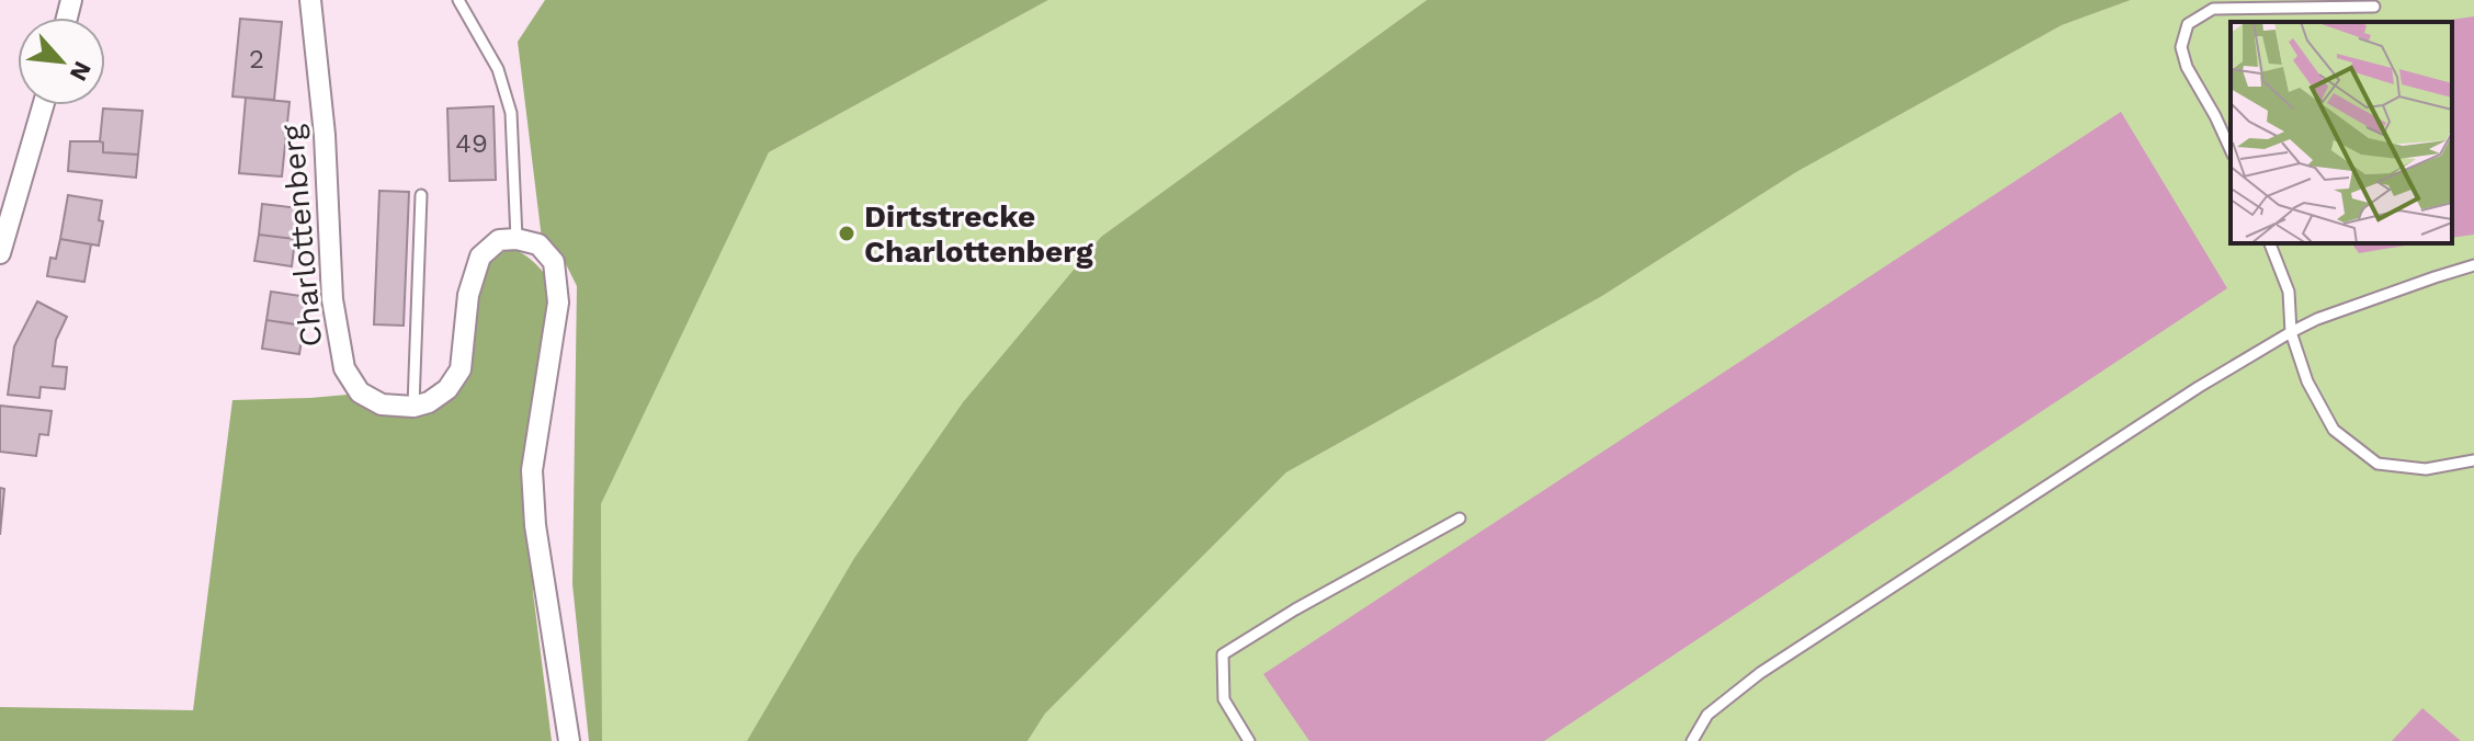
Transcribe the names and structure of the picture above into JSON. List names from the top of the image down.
{
  "streets": {
    "street": ["Charlottenberg"]
  },
  "places": ["Dirtstrecke Charlottenberg"],
  "house_numbers": ["2", "49"],
  "north": "bottom right"
}
